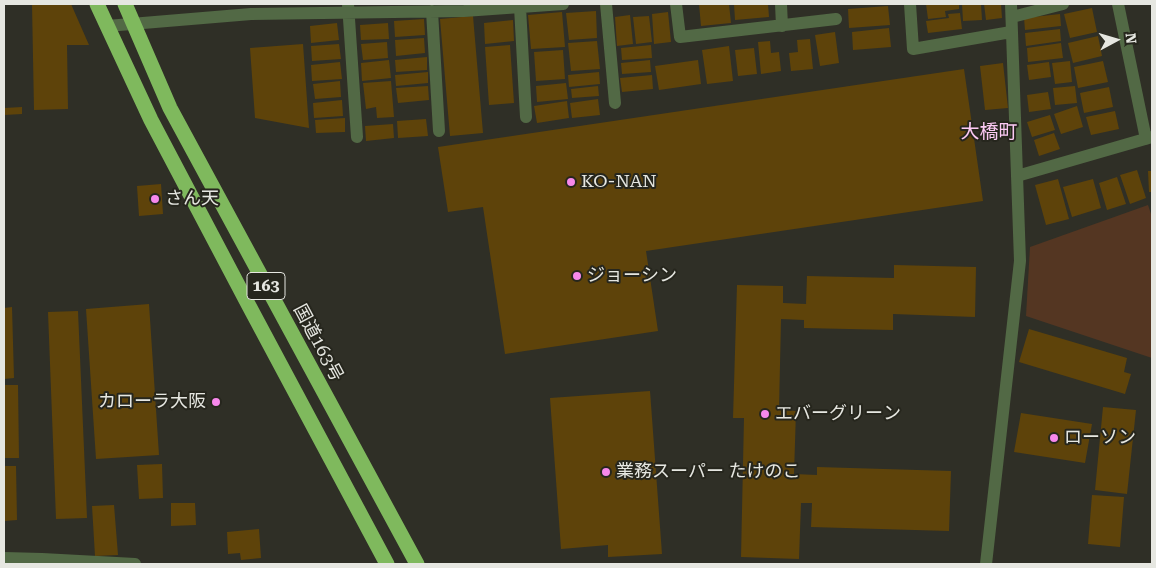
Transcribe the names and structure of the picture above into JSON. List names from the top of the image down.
{
  "streets": {
    "highway": ["163", "国道163号"]
  },
  "districts": ["大橋町"],
  "places": [
    "KO-NAN",
    "さん天",
    "ジョーシン",
    "カローラ大阪",
    "エバーグリーン",
    "ローソン",
    "業務スーパー たけのこ"
  ],
  "north": "right"
}
